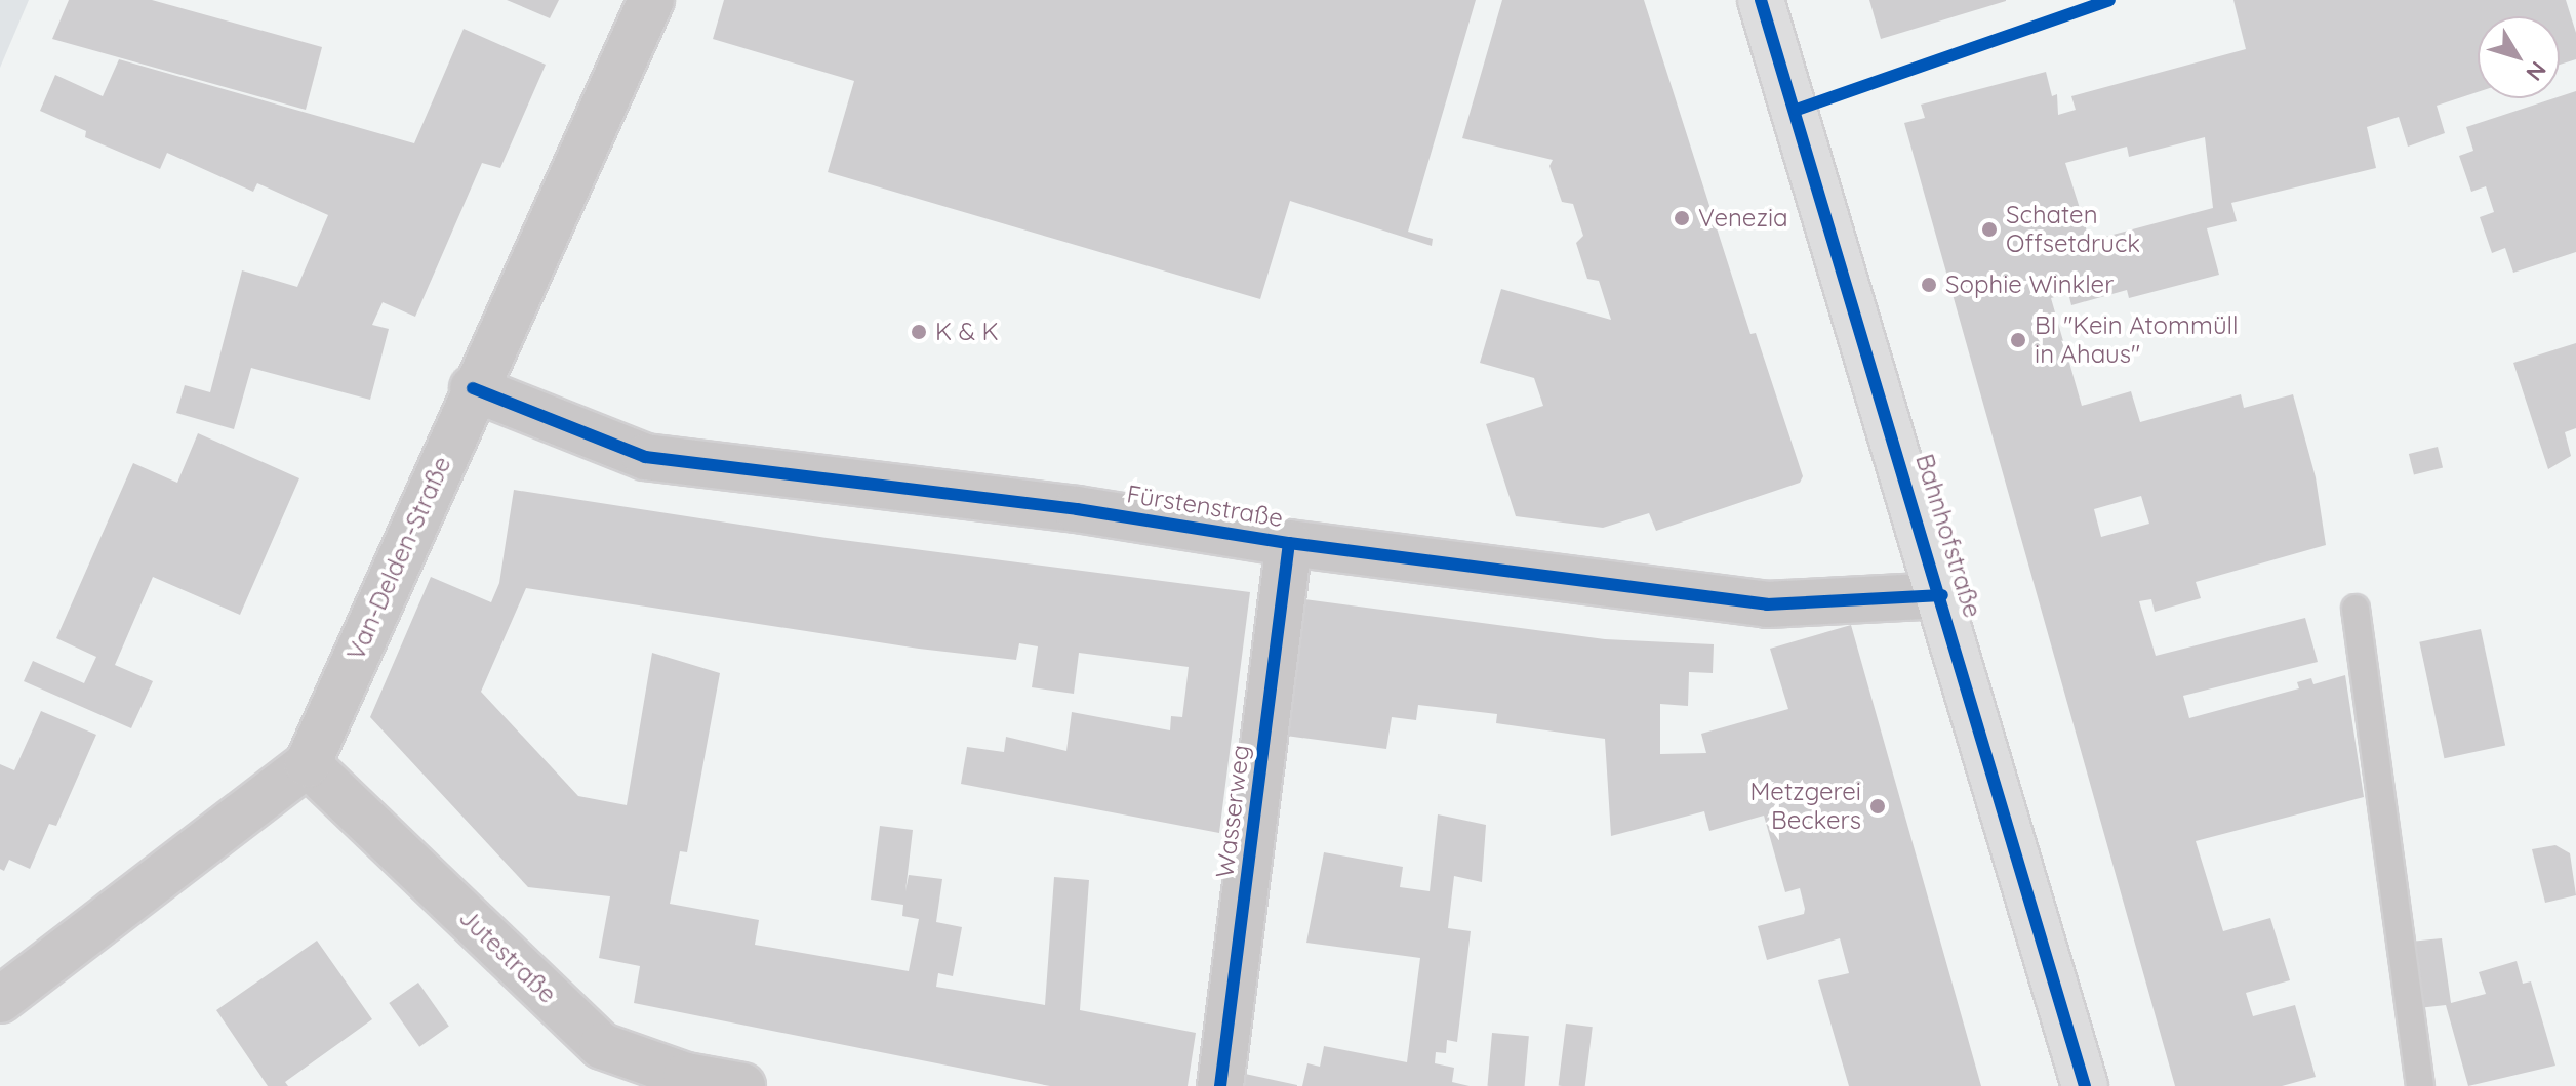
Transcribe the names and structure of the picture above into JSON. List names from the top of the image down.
{
  "streets": {
    "street": [
      "Fürstenstraße",
      "Bahnhofstraße",
      "Van-Delden-Straße",
      "Wasserweg",
      "Jutestraße"
    ]
  },
  "crossings": [
    ["Fürstenstraße", "Bahnhofstraße"],
    ["Fürstenstraße", "Van-Delden-Straße"],
    ["Fürstenstraße", "Wasserweg"],
    ["Van-Delden-Straße", "Jutestraße"]
  ],
  "places": [
    "Venezia",
    "Schaten Offsetdruck",
    "Sophie Winkler",
    "K & K",
    "BI \"Kein Atommüll in Ahaus\"",
    "Metzgerei Beckers"
  ],
  "north": "bottom right"
}
